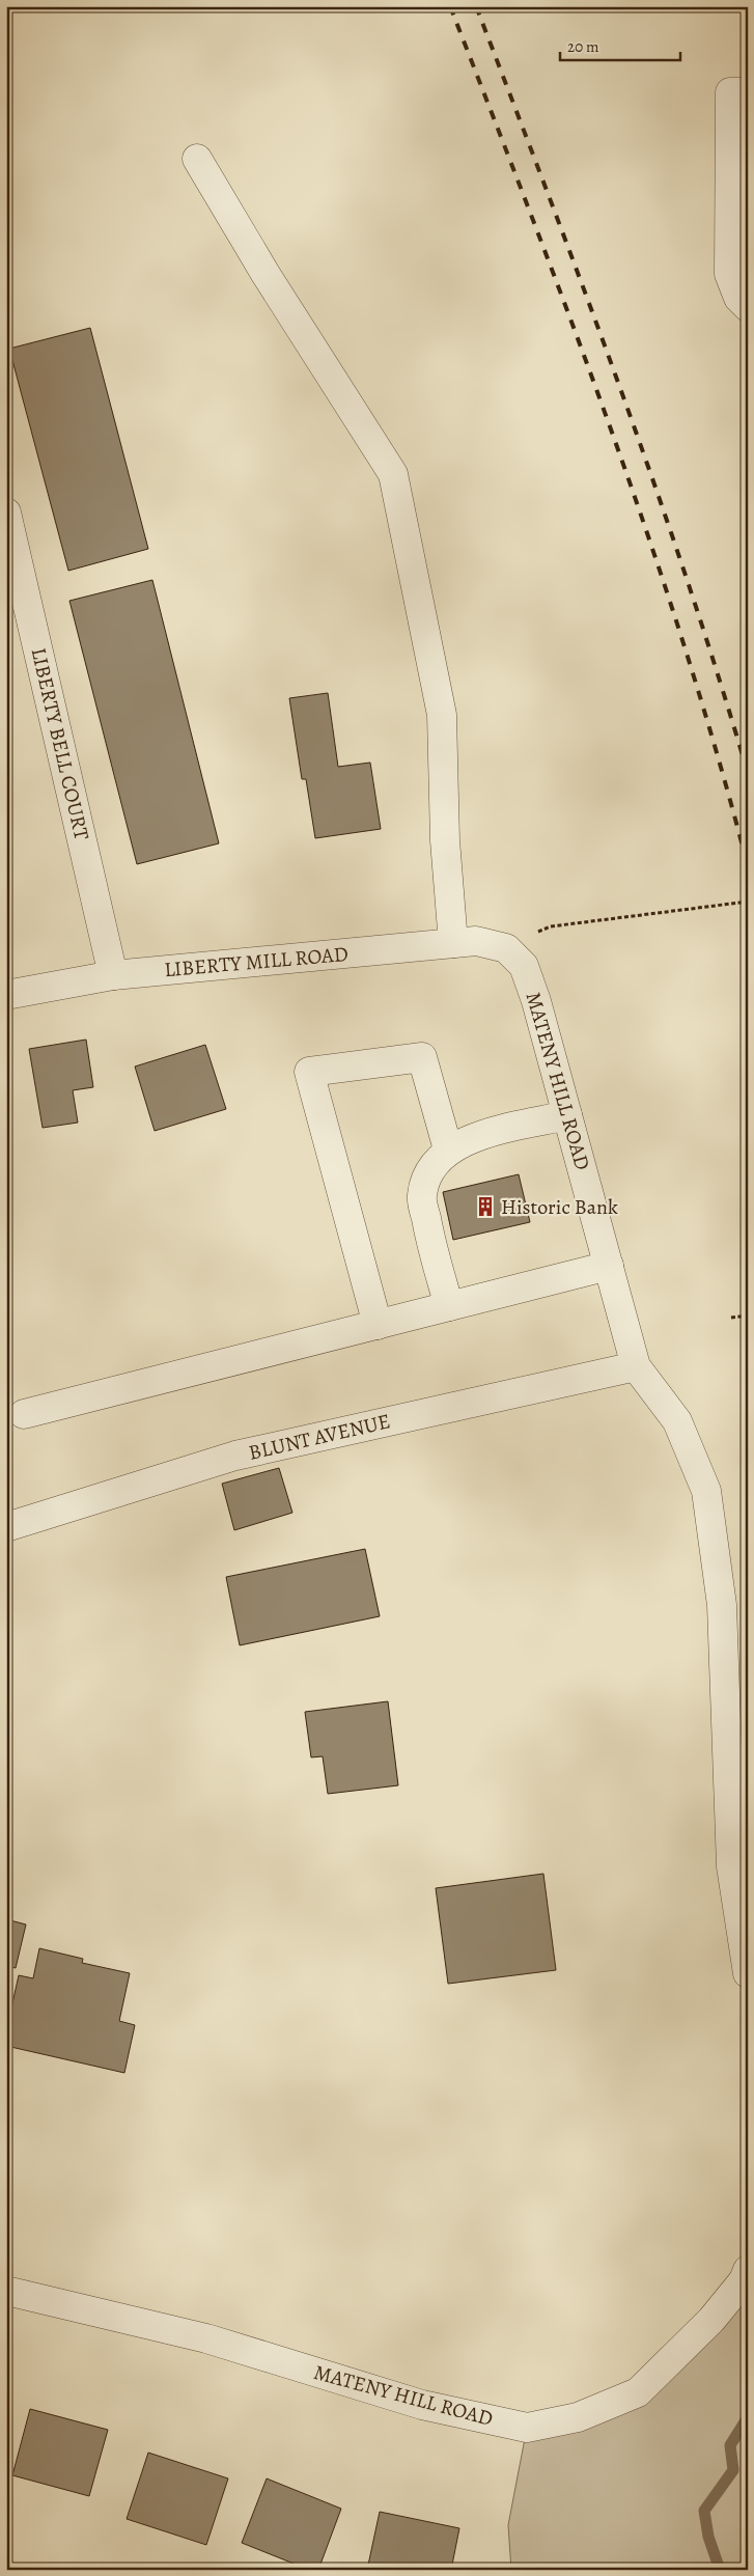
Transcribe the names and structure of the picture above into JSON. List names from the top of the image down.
{
  "streets": {
    "street": [
      "LIBERTY BELL COURT",
      "LIBERTY MILL ROAD",
      "MATENY HILL ROAD",
      "BLUNT AVENUE"
    ]
  },
  "crossings": [
    ["LIBERTY BELL COURT", "LIBERTY MILL ROAD"],
    ["LIBERTY MILL ROAD", "MATENY HILL ROAD"],
    ["MATENY HILL ROAD", "BLUNT AVENUE"]
  ],
  "places": {
    "building": ["Historic Bank"]
  },
  "scale_bar": "20 m"
}
